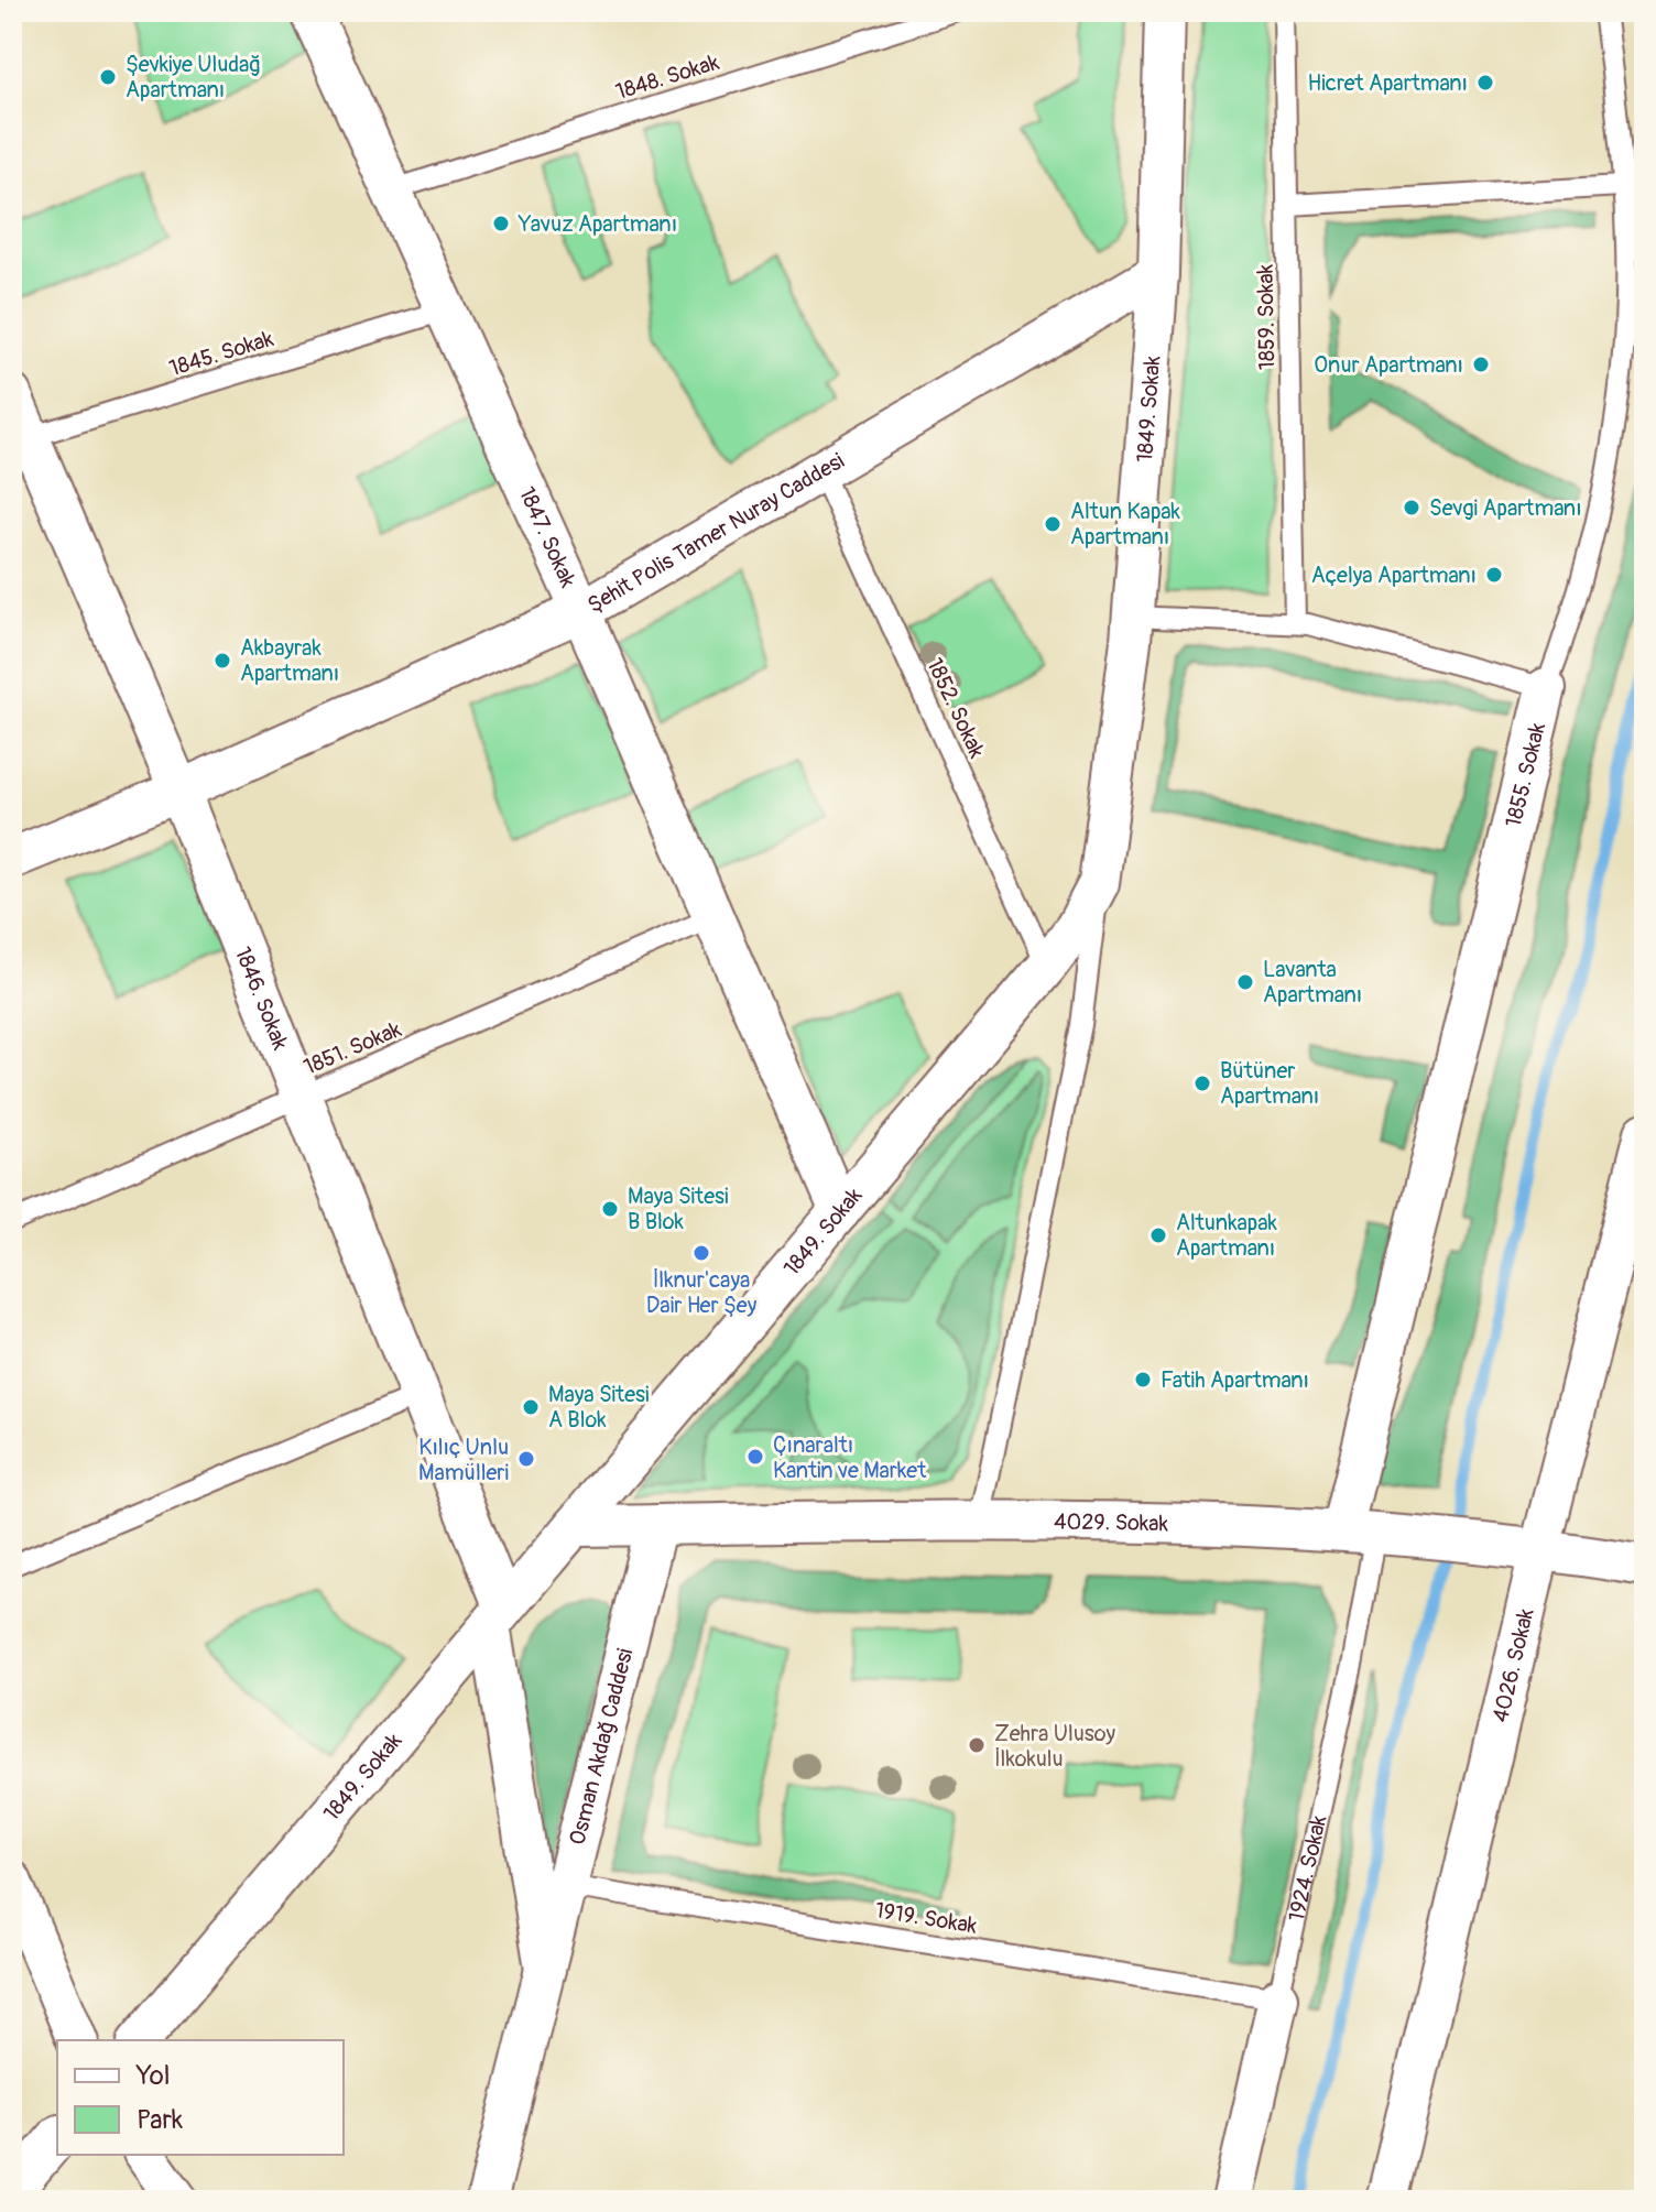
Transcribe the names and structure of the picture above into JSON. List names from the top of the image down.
{
  "streets": {
    "street": [
      "1849. Sokak",
      "Şehit Polis Tamer Nuray Caddesi",
      "1847. Sokak",
      "1855. Sokak",
      "1846. Sokak",
      "4029. Sokak",
      "4026. Sokak",
      "Osman Akdağ Caddesi",
      "1924. Sokak"
    ],
    "lane": [
      "1848. Sokak",
      "1859. Sokak",
      "1845. Sokak",
      "1852. Sokak",
      "1851. Sokak",
      "1919. Sokak"
    ]
  },
  "crossings": [
    ["1848. Sokak", "1847. Sokak"],
    ["1845. Sokak", "1847. Sokak"],
    ["1845. Sokak", "1846. Sokak"],
    ["1849. Sokak", "Şehit Polis Tamer Nuray Caddesi"],
    ["1849. Sokak", "1847. Sokak"],
    ["1849. Sokak", "1852. Sokak"],
    ["1849. Sokak", "1846. Sokak"],
    ["1849. Sokak", "4029. Sokak"],
    ["1849. Sokak", "Osman Akdağ Caddesi"],
    ["Şehit Polis Tamer Nuray Caddesi", "1847. Sokak"],
    ["Şehit Polis Tamer Nuray Caddesi", "1852. Sokak"],
    ["Şehit Polis Tamer Nuray Caddesi", "1846. Sokak"],
    ["1847. Sokak", "1851. Sokak"],
    ["1855. Sokak", "4029. Sokak"],
    ["1855. Sokak", "1924. Sokak"],
    ["1846. Sokak", "1851. Sokak"],
    ["1846. Sokak", "Osman Akdağ Caddesi"],
    ["4029. Sokak", "4026. Sokak"],
    ["4029. Sokak", "Osman Akdağ Caddesi"],
    ["4029. Sokak", "1924. Sokak"],
    ["Osman Akdağ Caddesi", "1919. Sokak"],
    ["1924. Sokak", "1919. Sokak"]
  ],
  "places": [
    "Şevkiye Uludağ Apartmanı",
    "Hicret Apartmanı",
    "Yavuz Apartmanı",
    "Onur Apartmanı",
    "Sevgi Apartmanı",
    "Altun Kapak Apartmanı",
    "Açelya Apartmanı",
    "Akbayrak Apartmanı",
    "Lavanta Apartmanı",
    "Bütüner Apartmanı",
    "Maya Sitesi B Blok",
    "Altunkapak Apartmanı",
    "İlknur'caya Dair Her Şey",
    "Fatih Apartmanı",
    "Maya Sitesi A Blok",
    "Çınaraltı Kantin ve Market",
    "Kılıç Unlu Mamülleri",
    "Zehra Ulusoy İlkokulu"
  ],
  "legend": ["Yol", "Park"]
}
